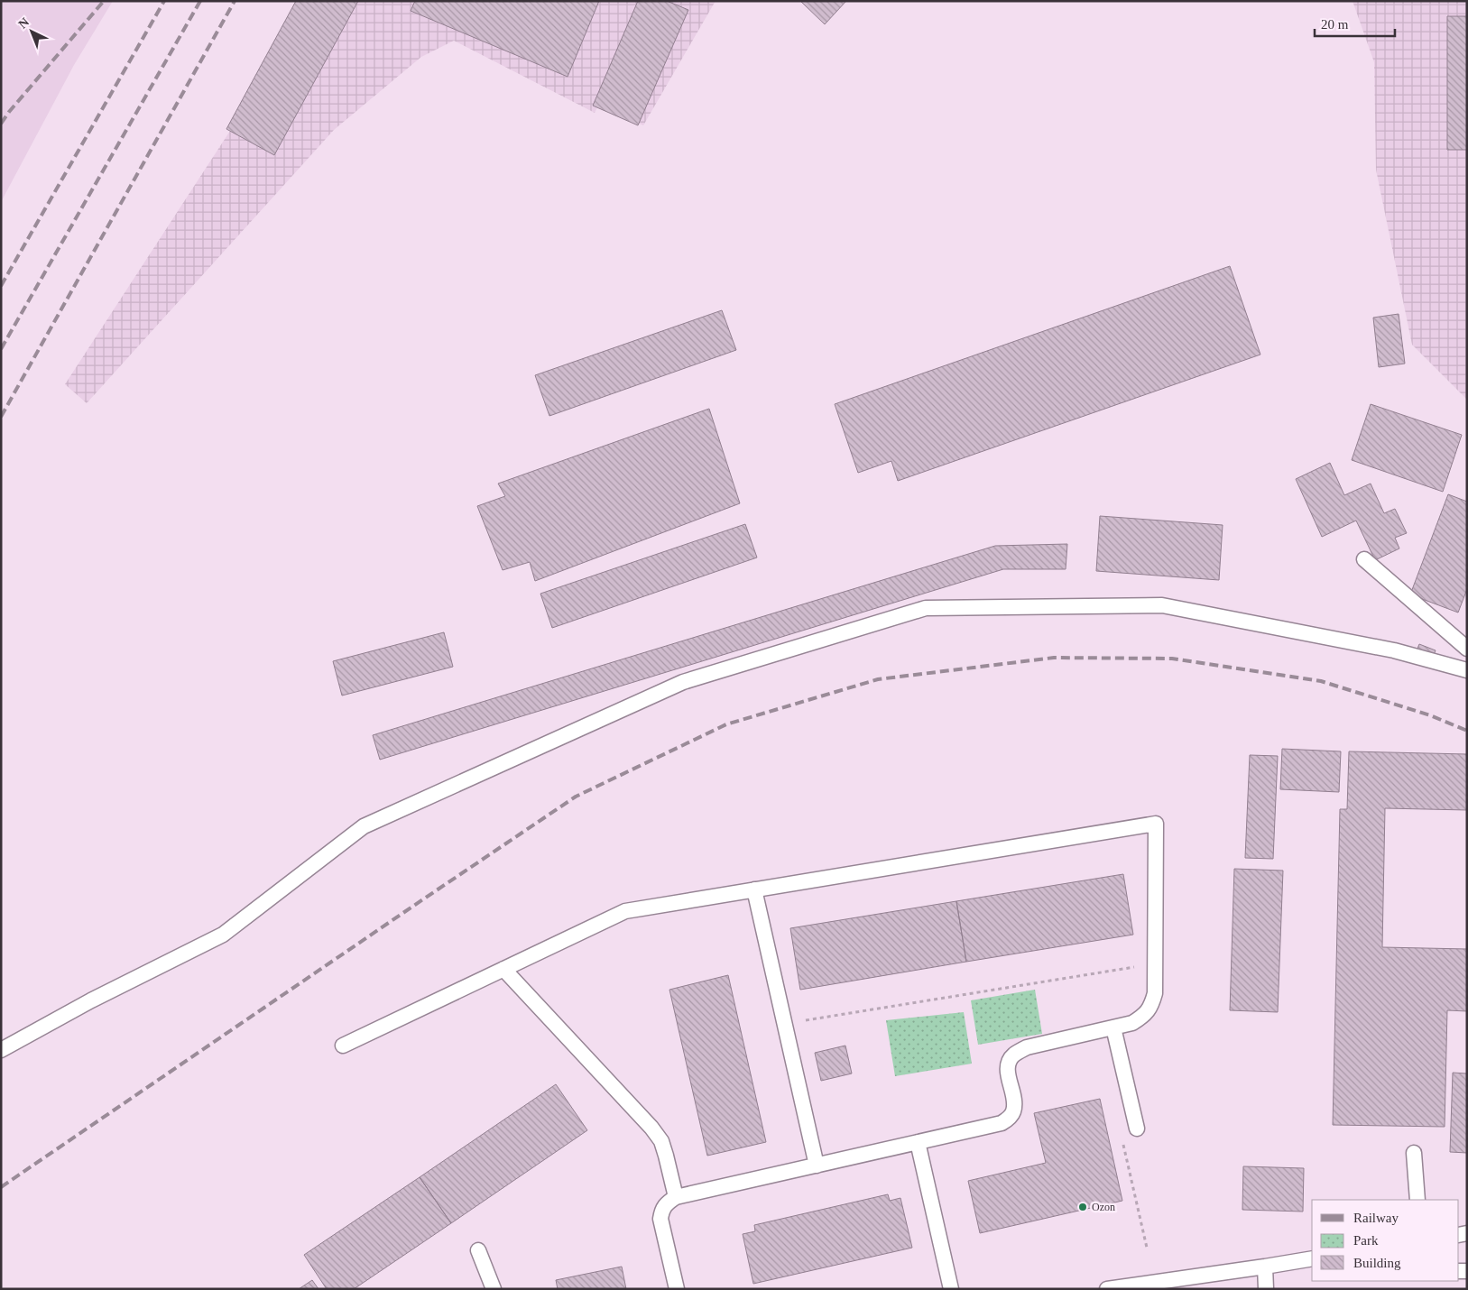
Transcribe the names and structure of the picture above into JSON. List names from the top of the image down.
{
  "places": ["Ozon"],
  "legend": ["Railway", "Park", "Building"],
  "scale_bar": "20 m",
  "north": "top left"
}
